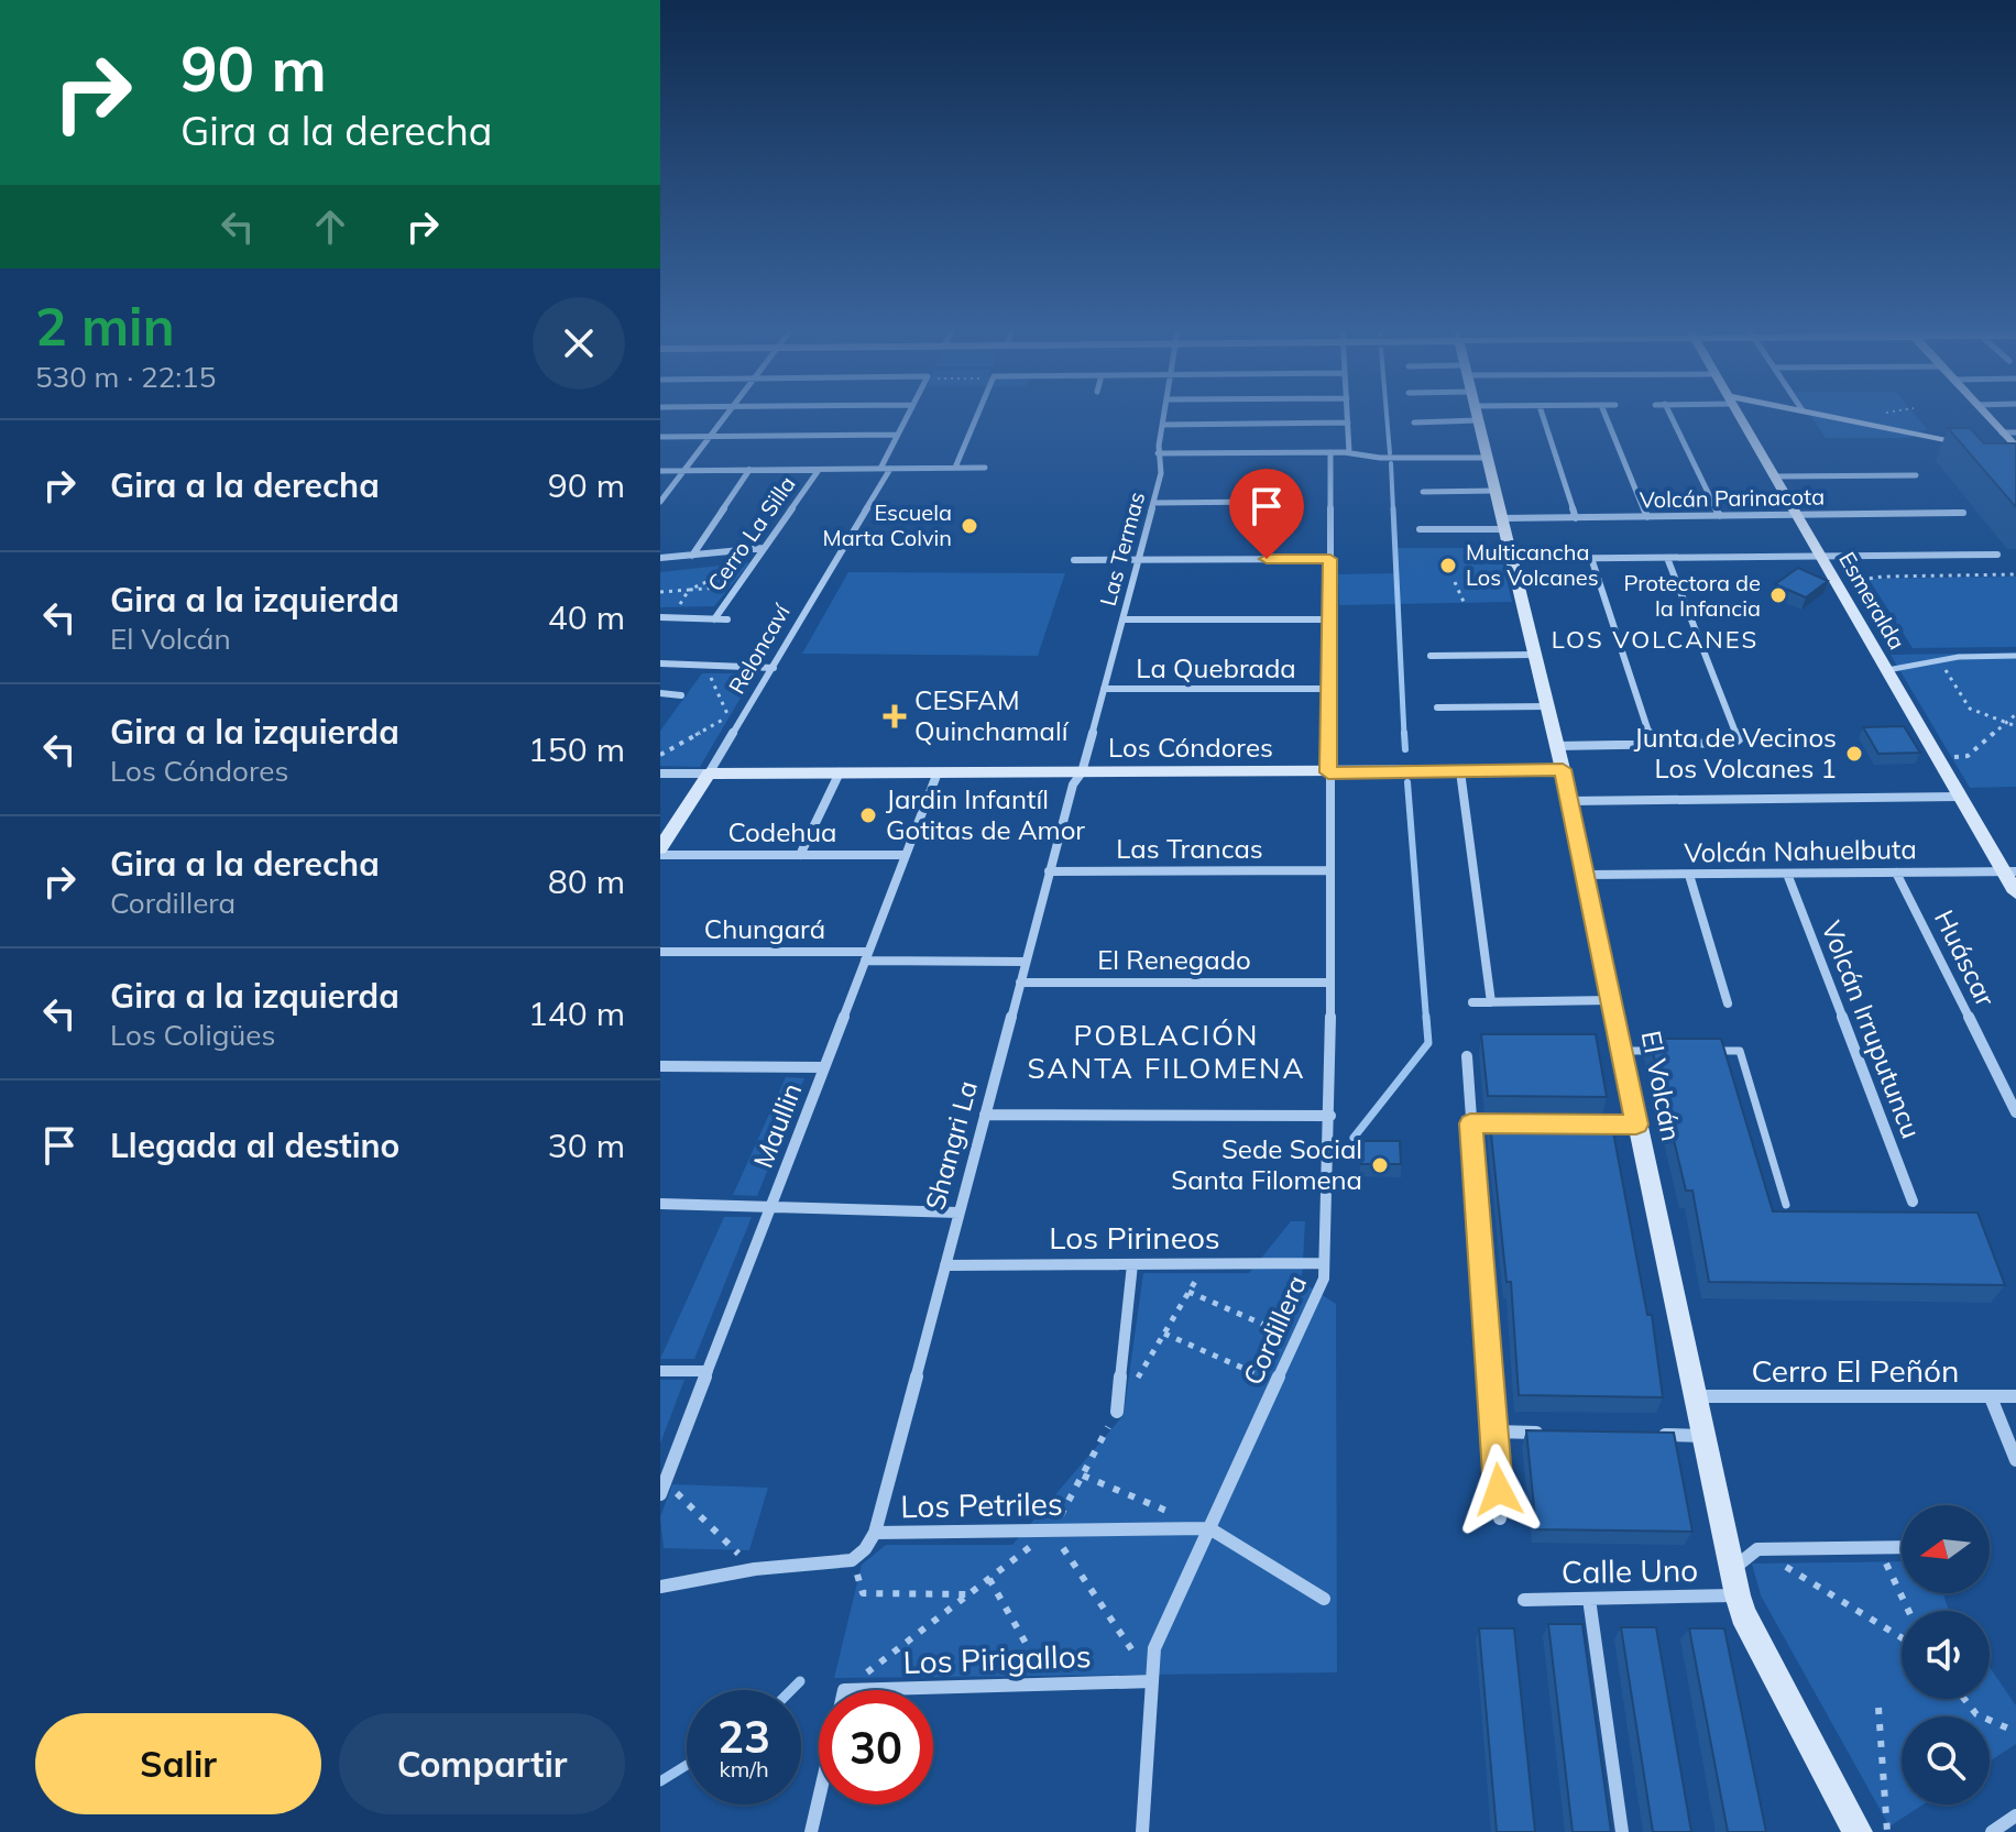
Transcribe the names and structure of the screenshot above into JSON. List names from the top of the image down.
{
  "streets": {
    "street": [
      "Volcán Parinacota",
      "Cerro La Silla",
      "Las Termas",
      "Esmeralda",
      "Reloncaví",
      "La Quebrada",
      "Los Cóndores",
      "Codehua",
      "Las Trancas",
      "Volcán Nahuelbuta",
      "Chungará",
      "Huáscar",
      "El Renegado",
      "Volcán Irruputuncu",
      "El Volcán",
      "Maullin",
      "Shangri La",
      "Los Pirineos",
      "Cordillera",
      "Cerro El Peñón",
      "Los Petriles",
      "Calle Uno",
      "Los Pirigallos"
    ]
  },
  "crossings": [
    ["Volcán Parinacota", "Esmeralda"],
    ["Volcán Parinacota", "El Volcán"],
    ["Las Termas", "La Quebrada"],
    ["Las Termas", "Los Cóndores"],
    ["Las Termas", "Shangri La"],
    ["Esmeralda", "Volcán Nahuelbuta"],
    ["Reloncaví", "Los Cóndores"],
    ["La Quebrada", "Cordillera"],
    ["Los Cóndores", "El Volcán"],
    ["Los Cóndores", "Maullin"],
    ["Los Cóndores", "Shangri La"],
    ["Los Cóndores", "Cordillera"],
    ["Codehua", "Maullin"],
    ["Las Trancas", "Shangri La"],
    ["Las Trancas", "Cordillera"],
    ["Volcán Nahuelbuta", "Huáscar"],
    ["Volcán Nahuelbuta", "Volcán Irruputuncu"],
    ["Volcán Nahuelbuta", "El Volcán"],
    ["Chungará", "Maullin"],
    ["Chungará", "Shangri La"],
    ["El Renegado", "Shangri La"],
    ["El Renegado", "Cordillera"],
    ["El Volcán", "Cerro El Peñón"],
    ["El Volcán", "Calle Uno"],
    ["Shangri La", "Los Pirineos"],
    ["Shangri La", "Los Petriles"],
    ["Los Pirineos", "Cordillera"],
    ["Cordillera", "Los Petriles"],
    ["Cordillera", "Los Pirigallos"]
  ],
  "districts": ["LOS VOLCANES", "POBLACIÓN SANTA FILOMENA"],
  "places": {
    "other": [
      "Escuela Marta Colvin",
      "Multicancha Los Volcanes",
      "Protectora de la Infancia",
      "Junta de Vecinos Los Volcanes 1",
      "Jardin Infantíl Gotitas de Amor",
      "Sede Social Santa Filomena"
    ],
    "health": ["CESFAM Quinchamalí"]
  },
  "north": "left",
  "page": {
    "turn": ["90 m", "Gira a la derecha"],
    "heading": ["2 min", "530 m · 22:15"],
    "list": [
      {
        "name": "Gira a la derecha",
        "value": "90 m"
      },
      {
        "name": "Gira a la izquierda",
        "note": "El Volcán",
        "value": "40 m"
      },
      {
        "name": "Gira a la izquierda",
        "note": "Los Cóndores",
        "value": "150 m"
      },
      {
        "name": "Gira a la derecha",
        "note": "Cordillera",
        "value": "80 m"
      },
      {
        "name": "Gira a la izquierda",
        "note": "Los Coligües",
        "value": "140 m"
      },
      {
        "name": "Llegada al destino",
        "value": "30 m"
      }
    ],
    "speed": "23 km/h",
    "limit": "30",
    "buttons": ["Salir", "Compartir"]
  }
}
